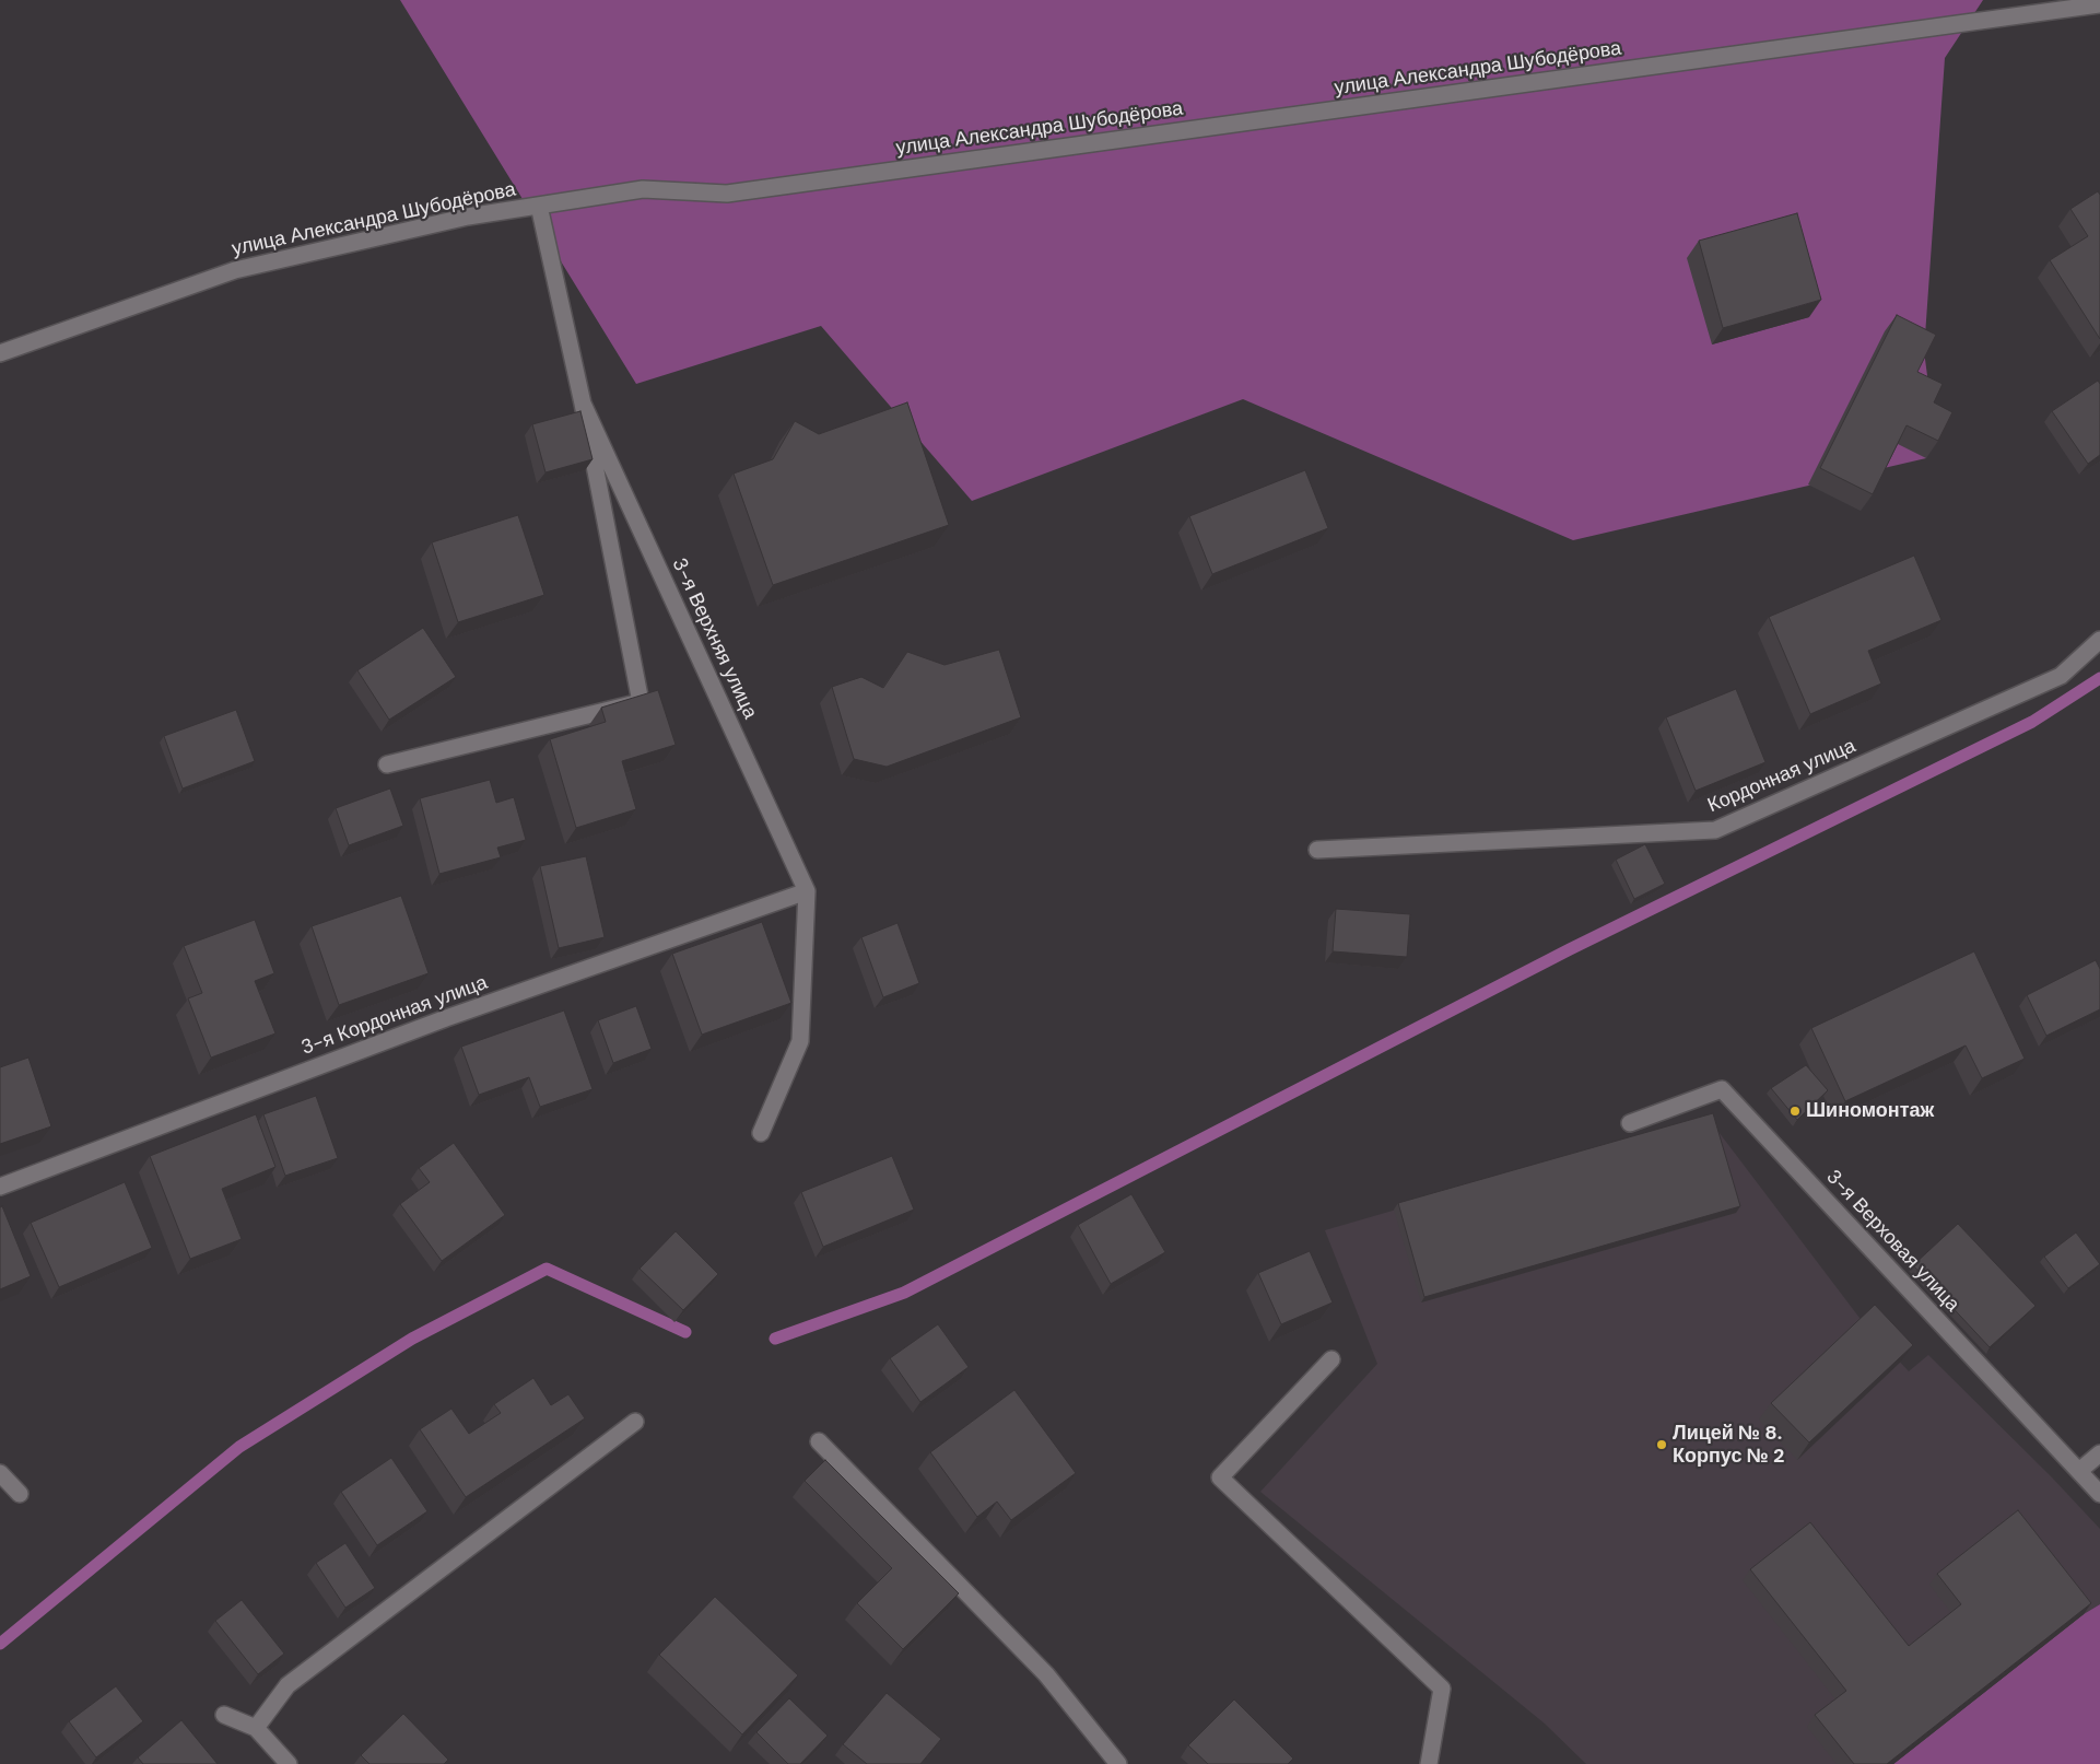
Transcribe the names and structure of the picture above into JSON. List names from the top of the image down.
{
  "streets": {
    "street": [
      "улица Александра Шубодёрова",
      "3-я Верхняя улица",
      "Кордонная улица",
      "3-я Кордонная улица",
      "3-я Верховая улица"
    ]
  },
  "crossings": [
    ["3-я Верхняя улица", "3-я Кордонная улица"]
  ],
  "places": ["Шиномонтаж", "Лицей № 8. Корпус № 2"]
}
